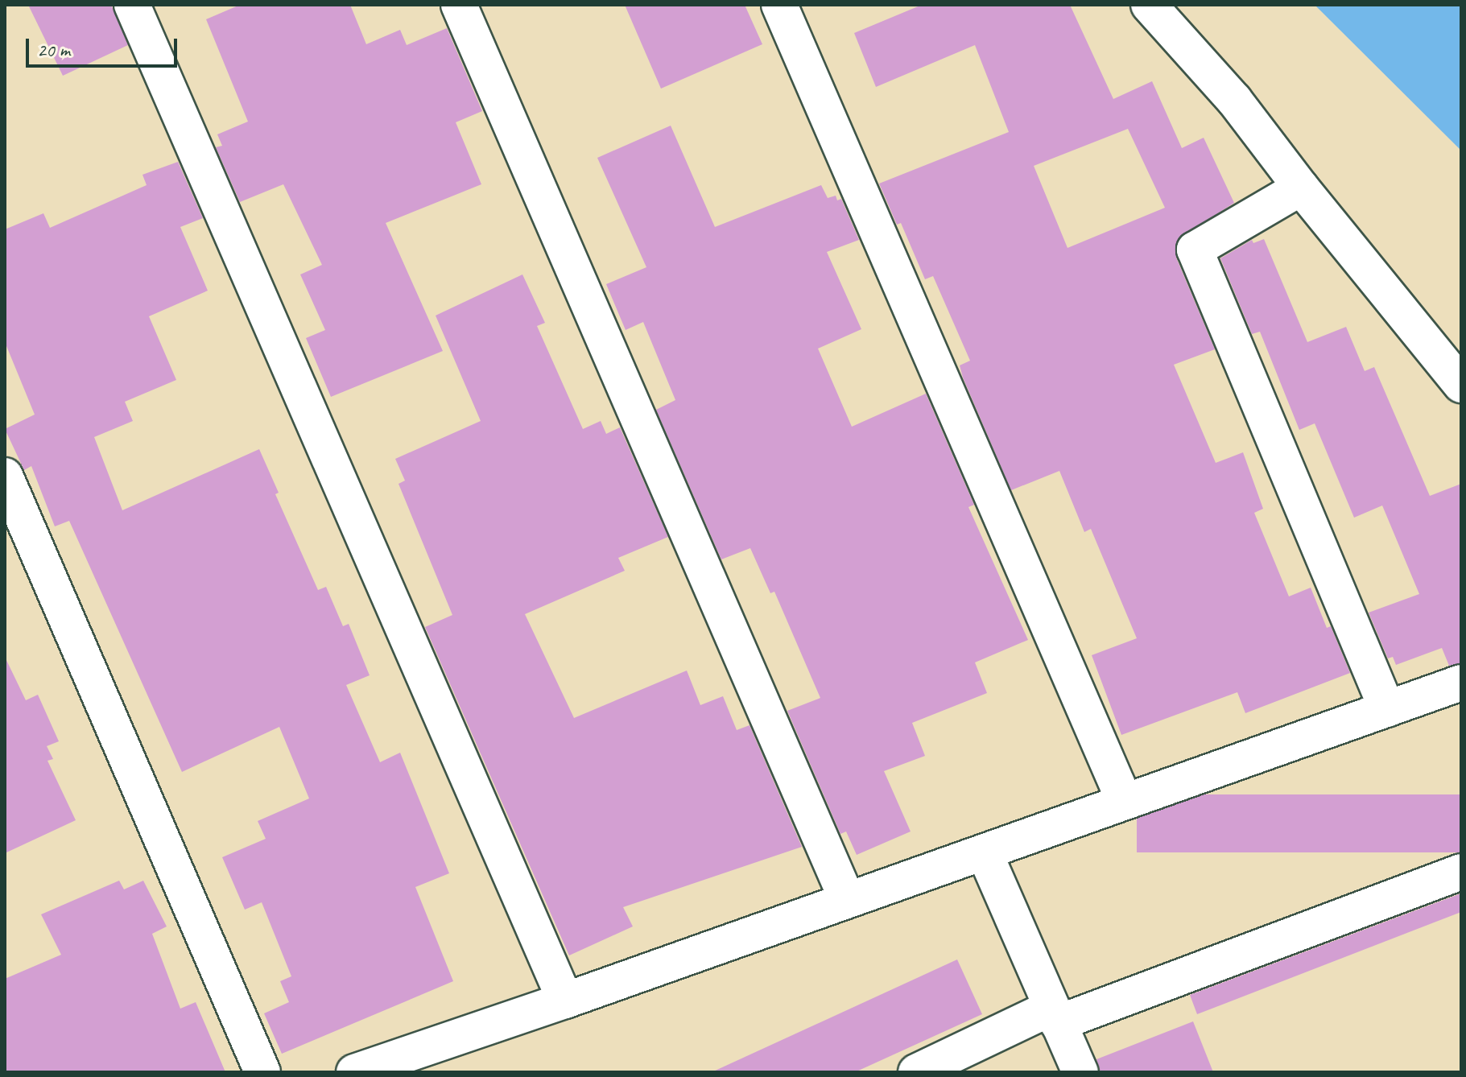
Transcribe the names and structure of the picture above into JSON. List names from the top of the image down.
{
  "scale_bar": "20 m"
}
